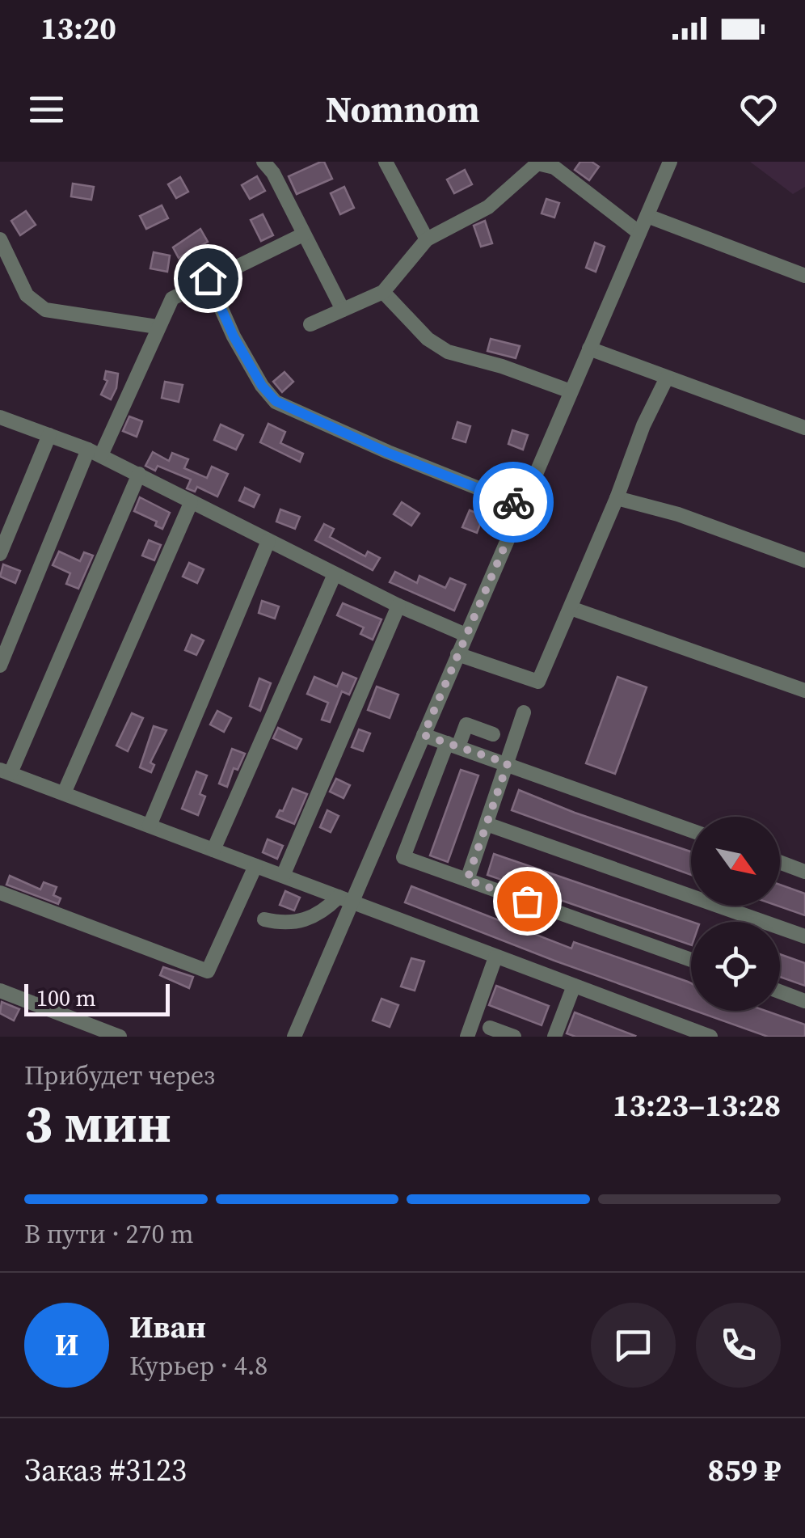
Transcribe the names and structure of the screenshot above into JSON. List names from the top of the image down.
{
  "scale_bar": "100 m",
  "north": "bottom right",
  "page": {
    "status": "13:20",
    "header": "Nomnom",
    "scale": "100 m",
    "heading": ["3 мин", "Прибудет через", "13:23–13:28"],
    "panel": [
      "Иван",
      "Курьер · 4.8",
      "Заказ #3123",
      "859 ₽"
    ],
    "bar": "В пути · 270 m",
    "round": "И"
  }
}
